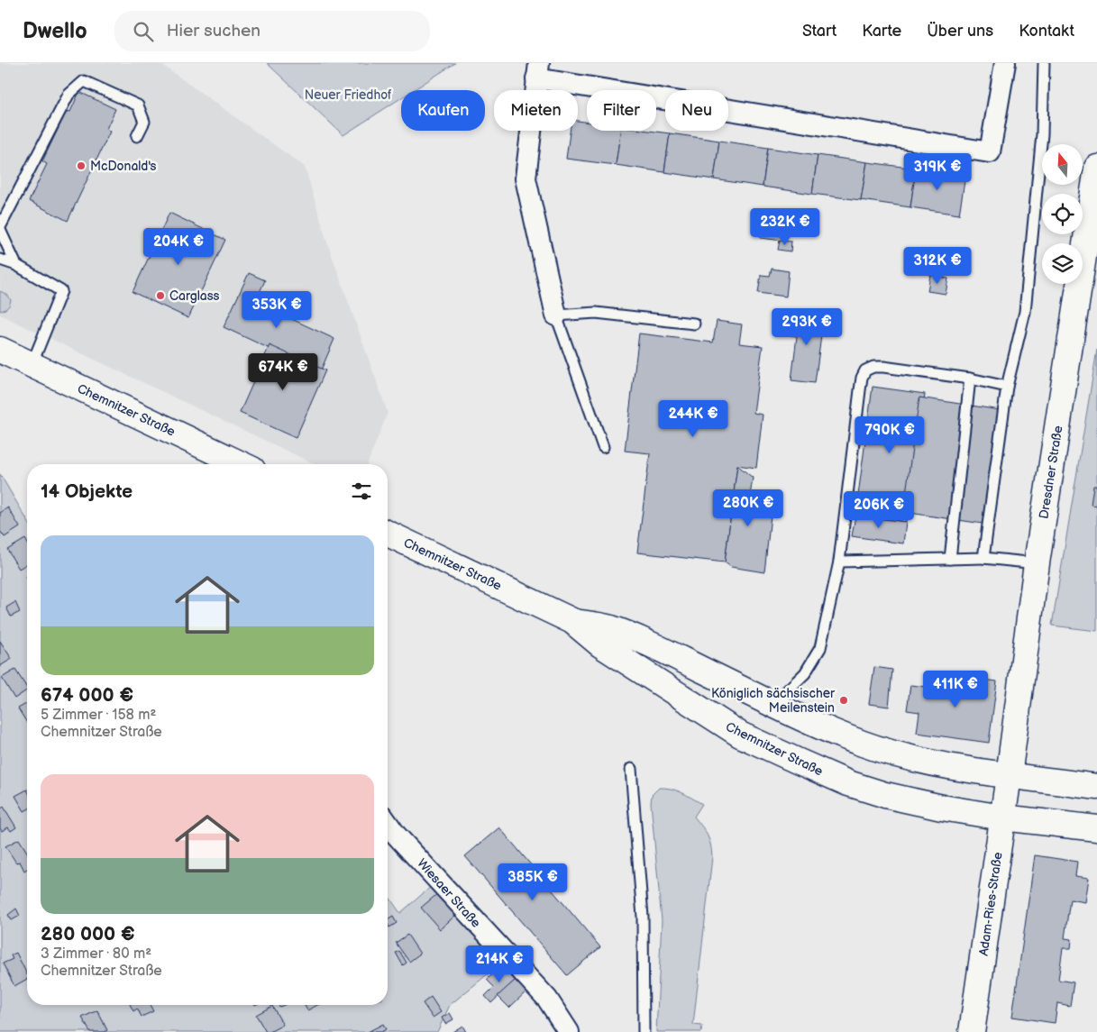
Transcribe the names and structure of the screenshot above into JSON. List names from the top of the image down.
{
  "streets": {
    "main road": ["Chemnitzer Straße", "Dresdner Straße", "Adam-Ries-Straße"],
    "street": ["Wiesaer Straße"]
  },
  "crossings": [
    ["Chemnitzer Straße", "Dresdner Straße"],
    ["Chemnitzer Straße", "Adam-Ries-Straße"],
    ["Dresdner Straße", "Adam-Ries-Straße"]
  ],
  "parks": ["Neuer Friedhof"],
  "places": ["McDonald's", "Carglass", "Königlich sächsischer Meilenstein"],
  "north": "top",
  "page": {
    "header": "Dwello",
    "search": "Hier suchen",
    "nav": [
      "Start",
      "Karte",
      "Über uns",
      "Kontakt"
    ],
    "chip": [
      "Kaufen",
      "Mieten",
      "Filter",
      "Neu"
    ],
    "price": [
      "319K €",
      "232K €",
      "204K €",
      "312K €",
      "353K €",
      "293K €",
      "674K €",
      "244K €",
      "790K €",
      "280K €",
      "206K €",
      "411K €",
      "385K €",
      "214K €"
    ],
    "heading": "14 Objekte",
    "list": [
      {
        "name": "674 000 €",
        "note": "5 Zimmer · 158 m² · Chemnitzer Straße"
      },
      {
        "name": "280 000 €",
        "note": "3 Zimmer · 80 m² · Chemnitzer Straße"
      }
    ]
  }
}
